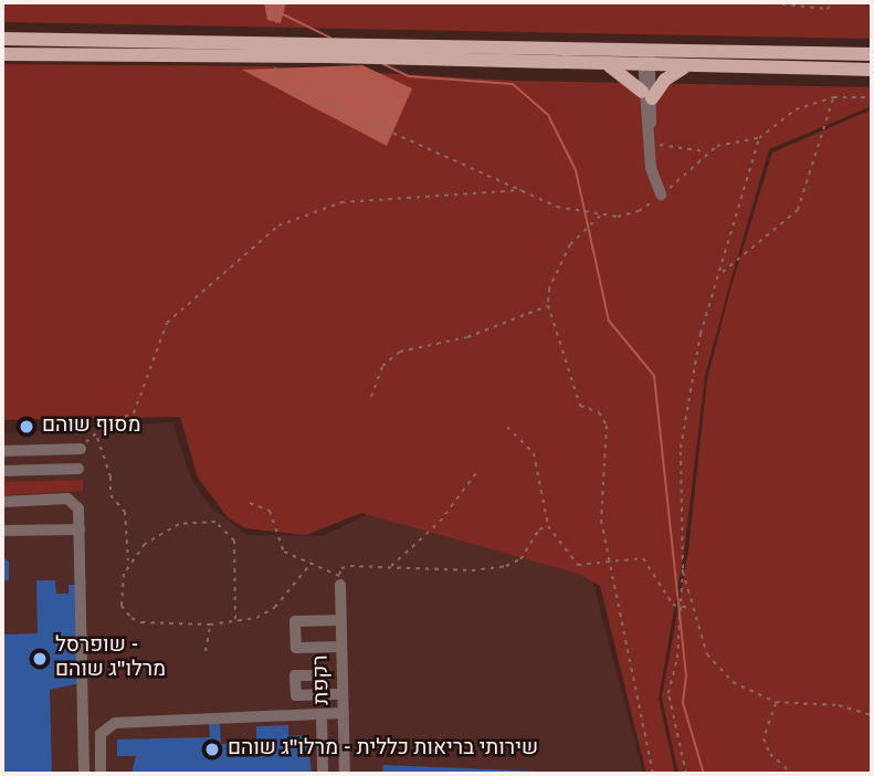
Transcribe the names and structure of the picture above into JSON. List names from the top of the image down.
{
  "streets": {
    "street": ["רקפת"]
  },
  "places": ["מסוף שוהם", "שופרסל - מרלו\"ג שוהם", "שירותי בריאות כללית - מרלו\"ג שוהם"]
}
